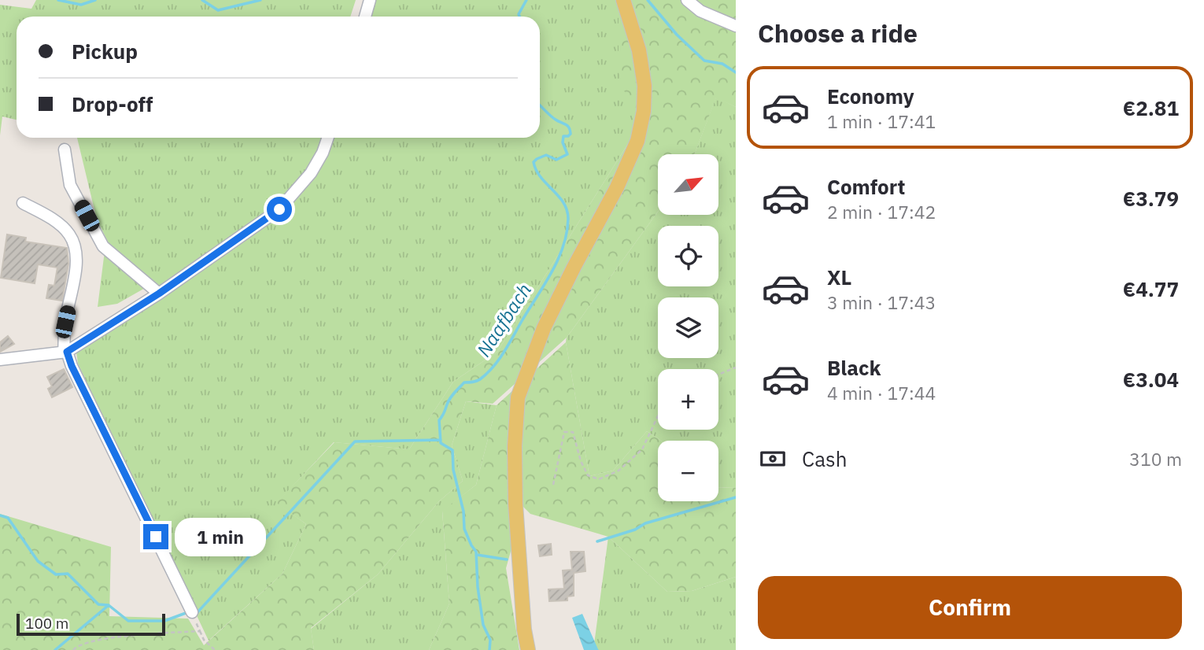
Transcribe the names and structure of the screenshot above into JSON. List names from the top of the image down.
{
  "water": ["Naafbach"],
  "scale_bar": "100 m",
  "north": "top right",
  "page": {
    "heading": "Choose a ride",
    "banner": ["Pickup", "Drop-off"],
    "list": [
      {
        "name": "Economy",
        "note": "1 min · 17:41",
        "value": "€2.81"
      },
      {
        "name": "Comfort",
        "note": "2 min · 17:42",
        "value": "€3.79"
      },
      {
        "name": "XL",
        "note": "3 min · 17:43",
        "value": "€4.77"
      },
      {
        "name": "Black",
        "note": "4 min · 17:44",
        "value": "€3.04"
      }
    ],
    "map_buttons": ["+", "−"],
    "pay": ["Cash", "310 m"],
    "bubble": "1 min",
    "buttons": "Confirm",
    "scale": "100 m"
  }
}
